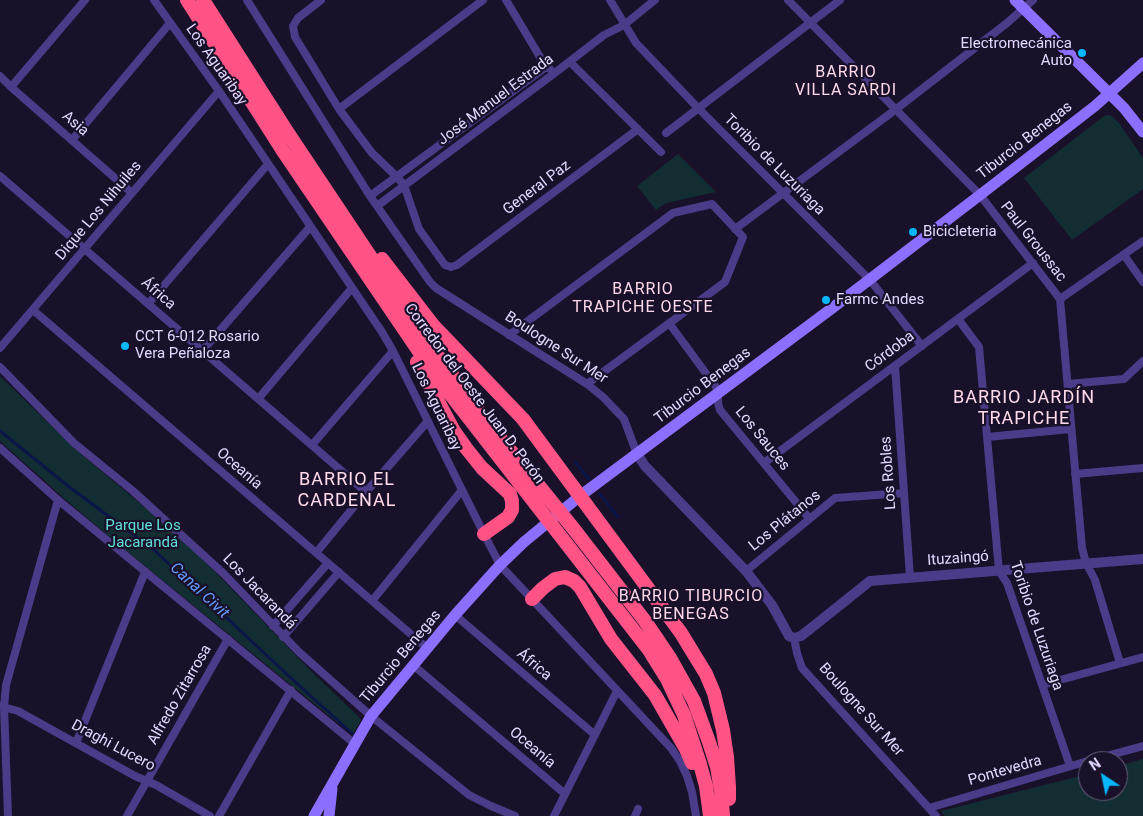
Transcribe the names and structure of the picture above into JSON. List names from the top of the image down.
{
  "streets": {
    "highway": ["Corredor del Oeste Juan D. Perón"],
    "main road": ["Tiburcio Benegas"],
    "street": [
      "Los Aguaribay",
      "José Manuel Estrada",
      "Asia",
      "Toribio de Luzuriaga",
      "General Paz",
      "Dique Los Nihuiles",
      "Paul Groussac",
      "África",
      "Boulogne Sur Mer",
      "Córdoba",
      "Los Sauces",
      "Oceanía",
      "Los Robles",
      "Los Plátanos",
      "Ituzaingó",
      "Los Jacarandá",
      "Alfredo Zitarrosa",
      "Draghi Lucero",
      "Pontevedra"
    ]
  },
  "crossings": [
    ["Los Aguaribay", "Tiburcio Benegas"],
    ["Los Aguaribay", "Dique Los Nihuiles"],
    ["José Manuel Estrada", "Toribio de Luzuriaga"],
    ["José Manuel Estrada", "General Paz"],
    ["José Manuel Estrada", "Boulogne Sur Mer"],
    ["Asia", "Dique Los Nihuiles"],
    ["Tiburcio Benegas", "Toribio de Luzuriaga"],
    ["Tiburcio Benegas", "Paul Groussac"],
    ["Tiburcio Benegas", "África"],
    ["Tiburcio Benegas", "Boulogne Sur Mer"],
    ["Tiburcio Benegas", "Los Sauces"],
    ["Tiburcio Benegas", "Oceanía"],
    ["Tiburcio Benegas", "Los Jacarandá"],
    ["Toribio de Luzuriaga", "Córdoba"],
    ["Toribio de Luzuriaga", "Ituzaingó"],
    ["Toribio de Luzuriaga", "Pontevedra"],
    ["Dique Los Nihuiles", "África"],
    ["Dique Los Nihuiles", "Oceanía"],
    ["Paul Groussac", "Córdoba"],
    ["Paul Groussac", "Ituzaingó"],
    ["Boulogne Sur Mer", "Los Plátanos"],
    ["Boulogne Sur Mer", "Ituzaingó"],
    ["Boulogne Sur Mer", "Pontevedra"],
    ["Córdoba", "Los Sauces"],
    ["Córdoba", "Los Robles"],
    ["Los Sauces", "Los Plátanos"],
    ["Los Robles", "Los Plátanos"],
    ["Los Robles", "Ituzaingó"],
    ["Alfredo Zitarrosa", "Draghi Lucero"]
  ],
  "districts": [
    "BARRIO VILLA SARDI",
    "BARRIO TRAPICHE OESTE",
    "BARRIO JARDÍN TRAPICHE",
    "BARRIO EL CARDENAL",
    "BARRIO TIBURCIO BENEGAS"
  ],
  "water": ["Canal Civit"],
  "parks": ["Parque Los Jacarandá"],
  "places": [
    "Electromecánica Auto",
    "Bicicleteria",
    "Farmc Andes",
    "CCT 6-012 Rosario Vera Peñaloza"
  ],
  "north": "top left"
}
